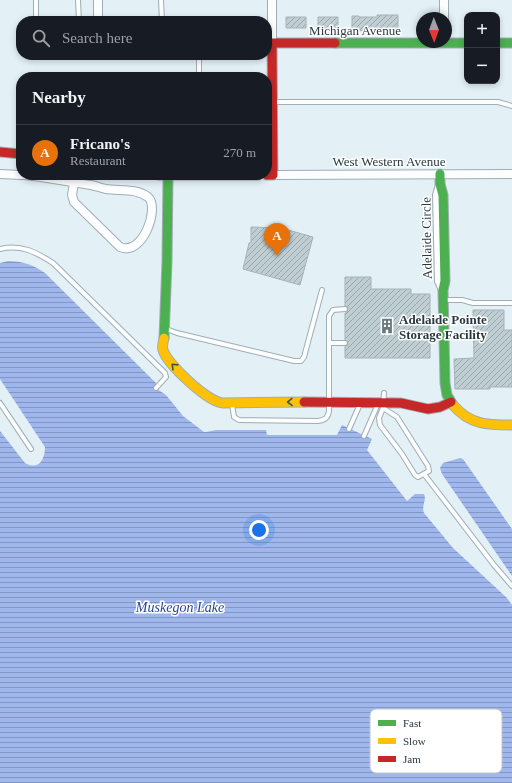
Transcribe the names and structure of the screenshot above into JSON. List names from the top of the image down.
{
  "streets": {
    "street": ["Michigan Avenue", "West Western Avenue", "Adelaide Circle"]
  },
  "crossings": [
    ["West Western Avenue", "Adelaide Circle"]
  ],
  "water": ["Muskegon Lake"],
  "places": {
    "building": ["Adelaide Pointe Storage Facility"]
  },
  "legend": ["Fast", "Slow", "Jam"],
  "north": "bottom",
  "page": {
    "map_buttons": ["+", "−"],
    "search": "Search here",
    "heading": "Nearby",
    "list": [
      {
        "mark": "A",
        "name": "Fricano's",
        "note": "Restaurant",
        "value": "270 m"
      }
    ],
    "pins": "A"
  }
}
